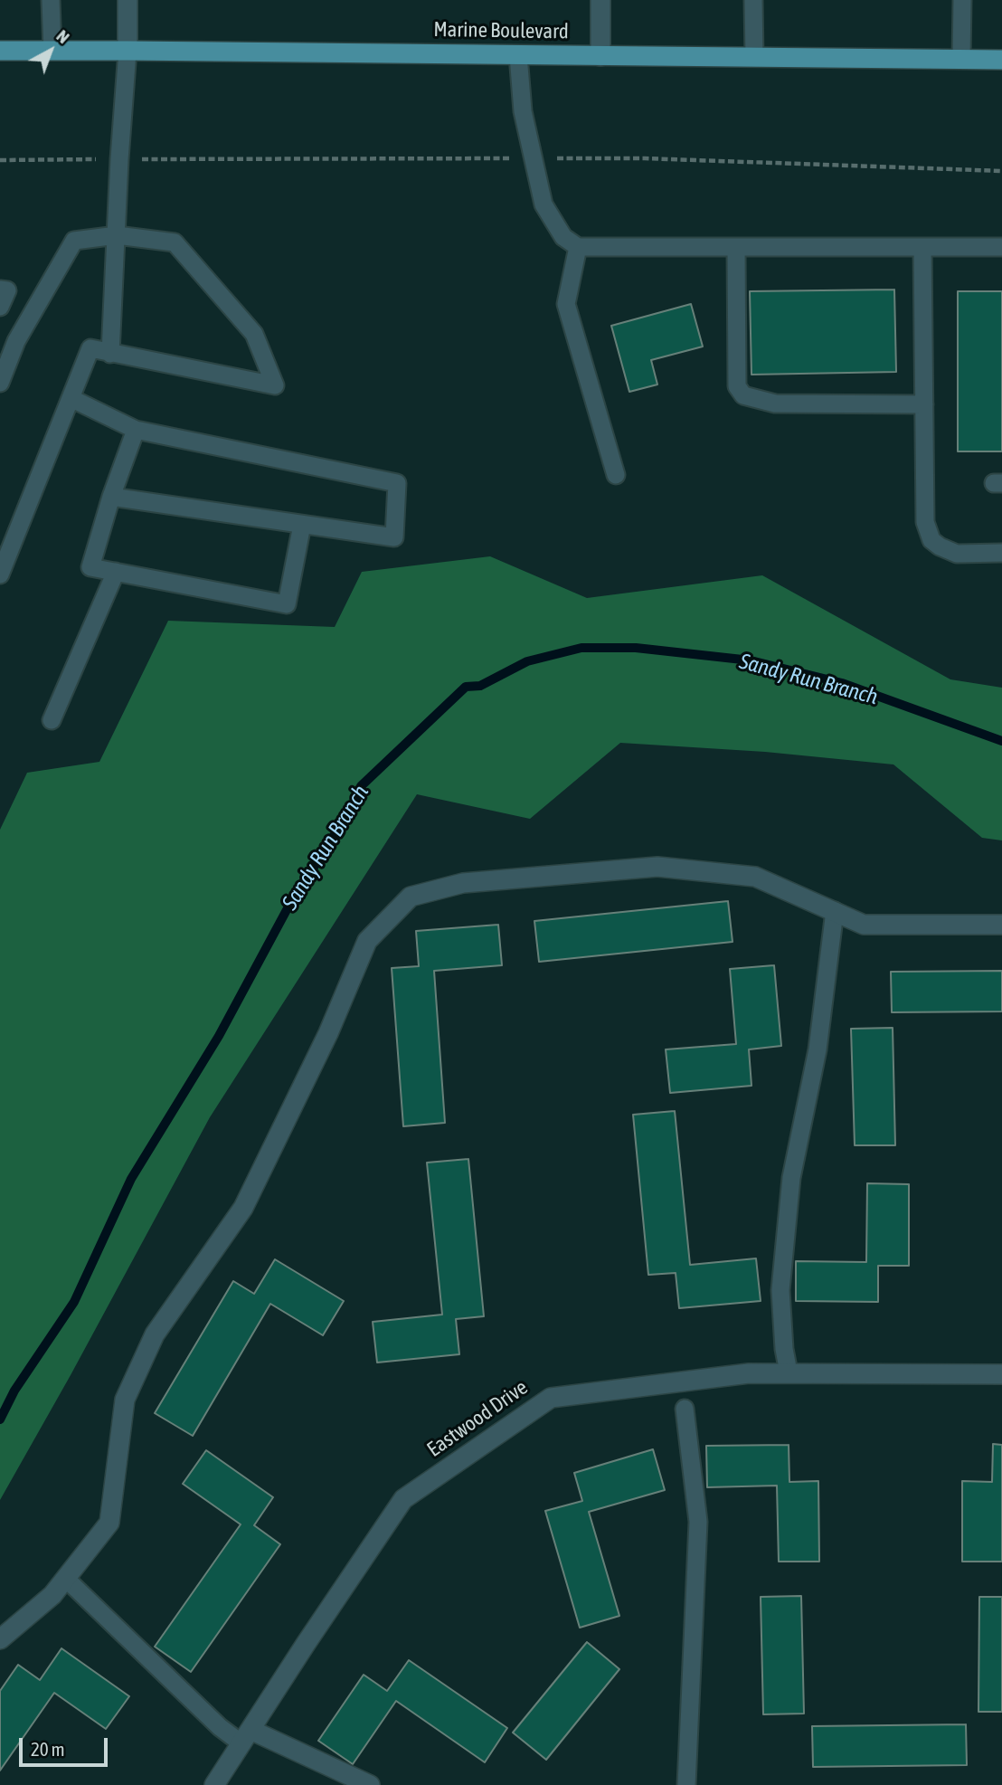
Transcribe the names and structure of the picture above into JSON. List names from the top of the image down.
{
  "streets": {
    "main road": ["Marine Boulevard"],
    "street": ["Eastwood Drive"]
  },
  "water": ["Sandy Run Branch"],
  "scale_bar": "20 m",
  "north": "top right"
}
